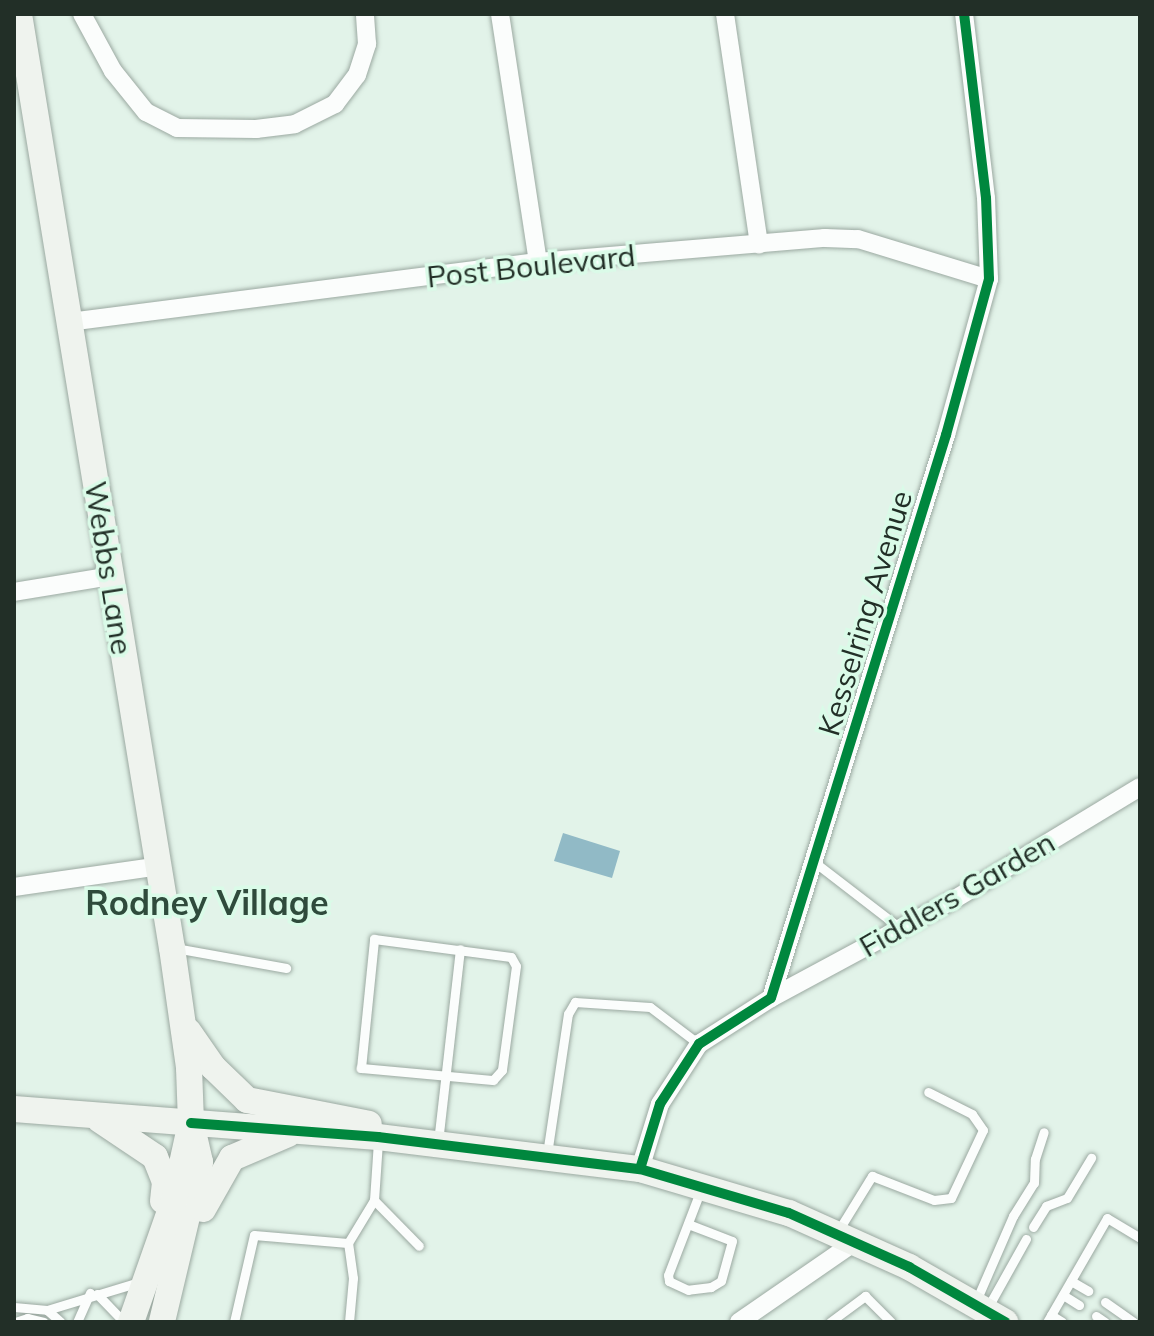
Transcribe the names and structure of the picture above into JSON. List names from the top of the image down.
{
  "streets": {
    "main road": ["Webbs Lane"],
    "street": ["Post Boulevard", "Kesselring Avenue", "Fiddlers Garden"]
  },
  "crossings": [
    ["Post Boulevard", "Webbs Lane"],
    ["Post Boulevard", "Kesselring Avenue"],
    ["Kesselring Avenue", "Fiddlers Garden"]
  ],
  "districts": ["Rodney Village"]
}
